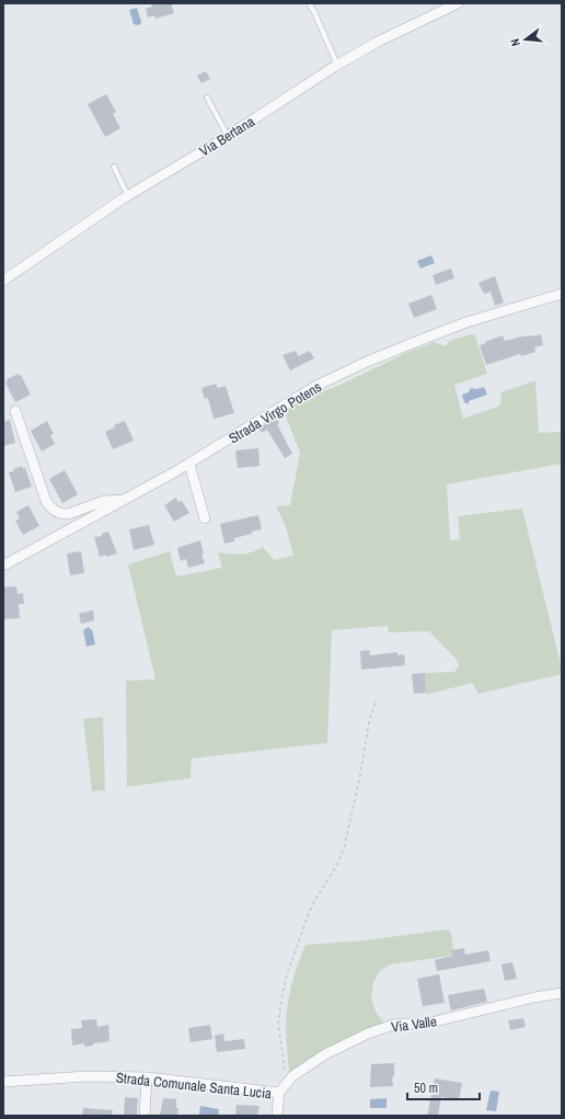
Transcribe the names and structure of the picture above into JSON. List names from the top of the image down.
{
  "streets": {
    "street": [
      "Via Bertana",
      "Strada Virgo Potens",
      "Via Valle",
      "Strada Comunale Santa Lucia"
    ]
  },
  "crossings": [
    ["Via Valle", "Strada Comunale Santa Lucia"]
  ],
  "scale_bar": "50 m",
  "north": "left"
}
